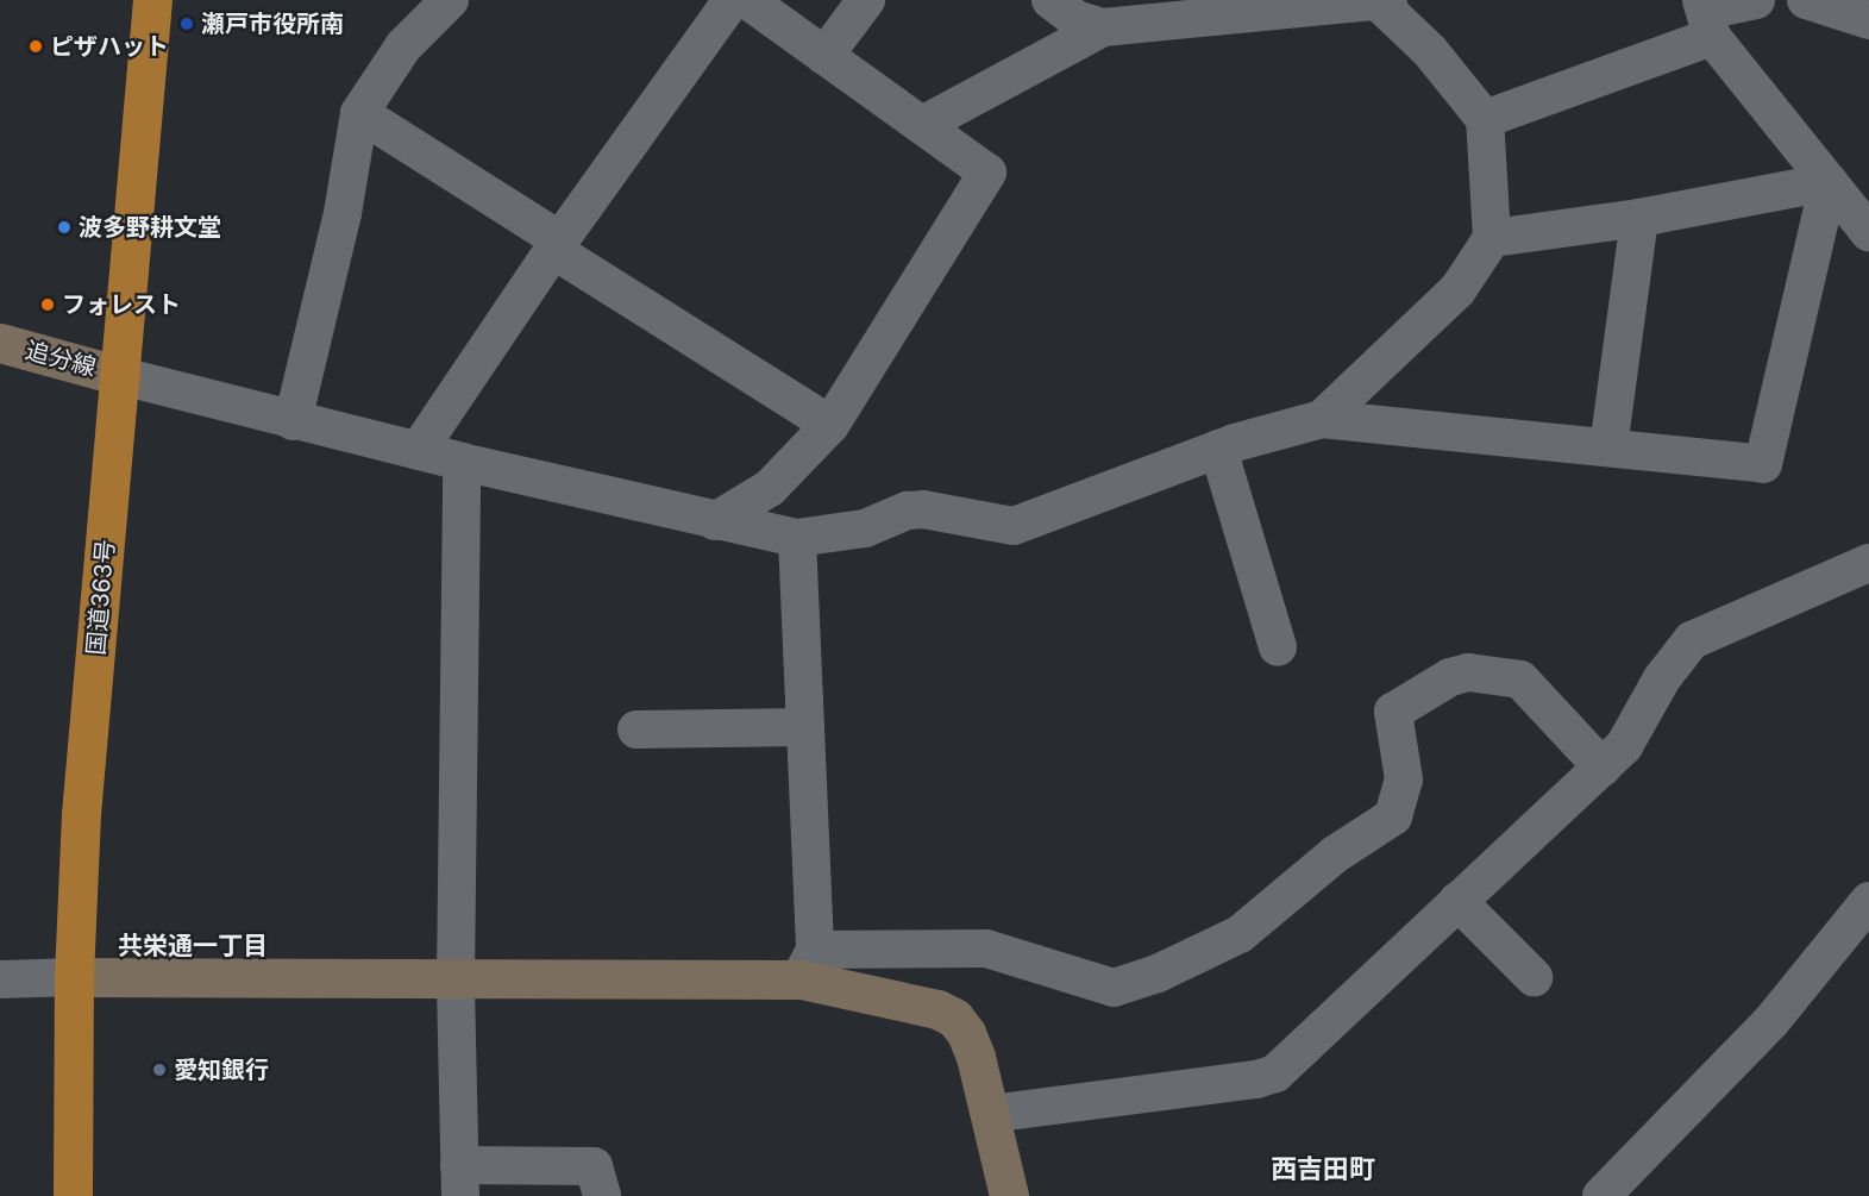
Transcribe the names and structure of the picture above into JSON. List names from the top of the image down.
{
  "streets": {
    "highway": ["国道363号"],
    "street": ["追分線"]
  },
  "crossings": [
    ["追分線", "国道363号"]
  ],
  "districts": ["共栄通一丁目", "西吉田町"],
  "places": [
    "瀬戸市役所南",
    "ピザハット",
    "波多野耕文堂",
    "フォレスト",
    "愛知銀行"
  ]
}
